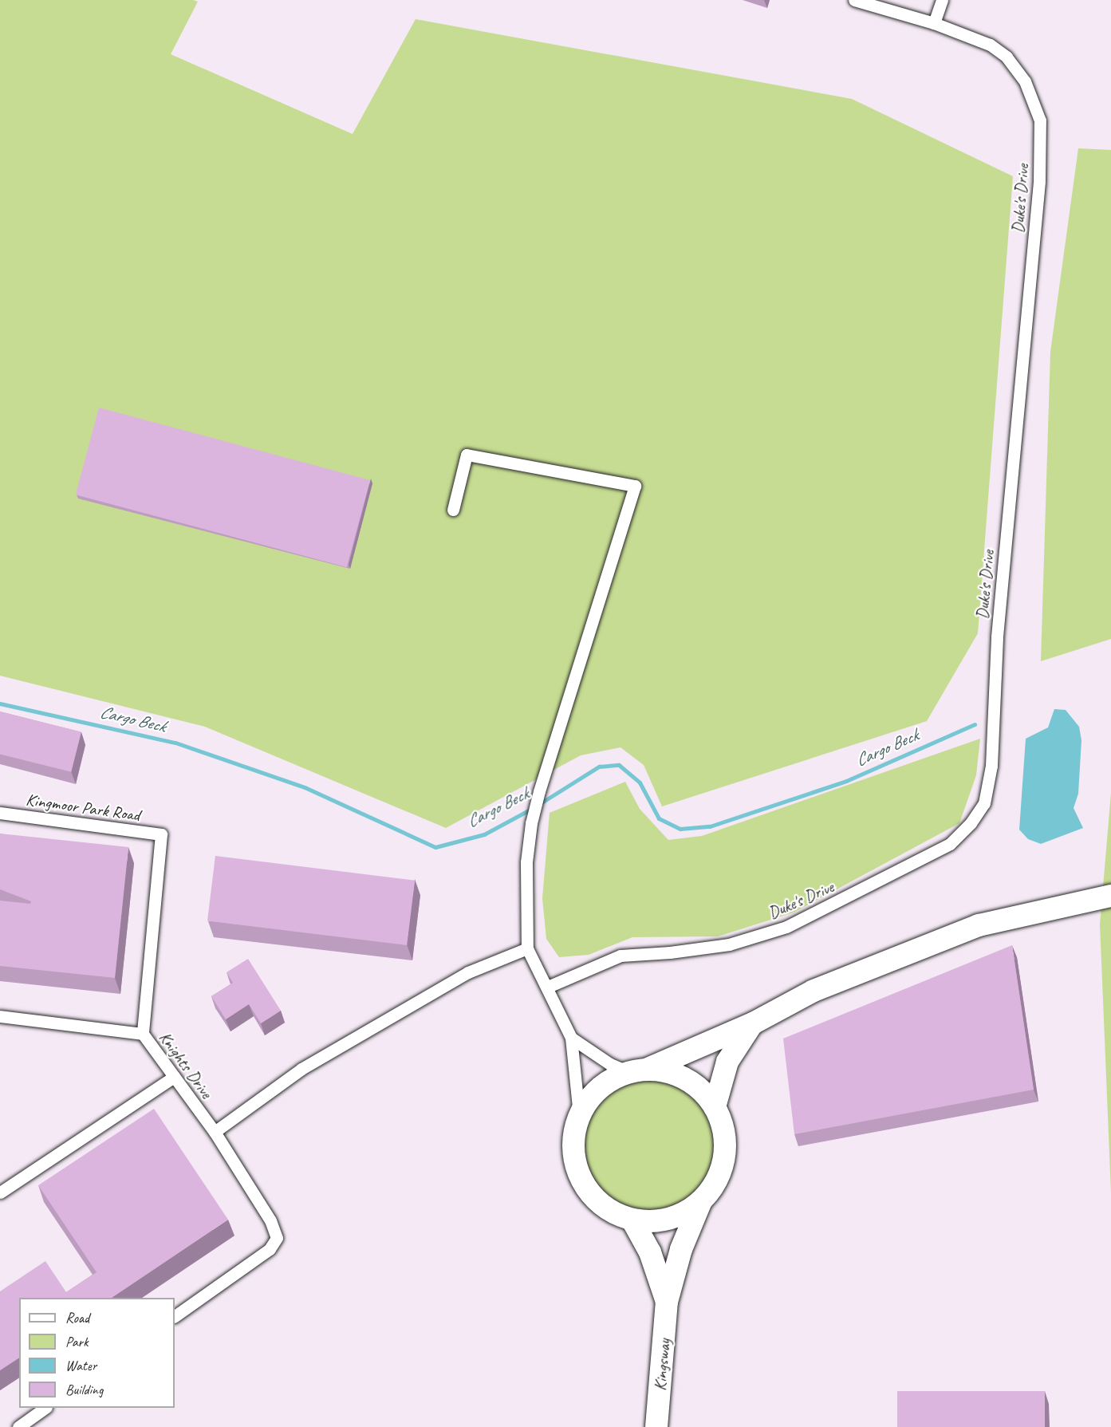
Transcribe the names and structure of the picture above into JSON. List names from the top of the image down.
{
  "streets": {
    "highway": ["Kingsway"],
    "street": ["Duke's Drive", "Kingmoor Park Road", "Knights Drive"]
  },
  "crossings": [
    ["Kingmoor Park Road", "Knights Drive"]
  ],
  "water": ["Cargo Beck"],
  "legend": [
    "Road",
    "Park",
    "Water",
    "Building"
  ]
}
